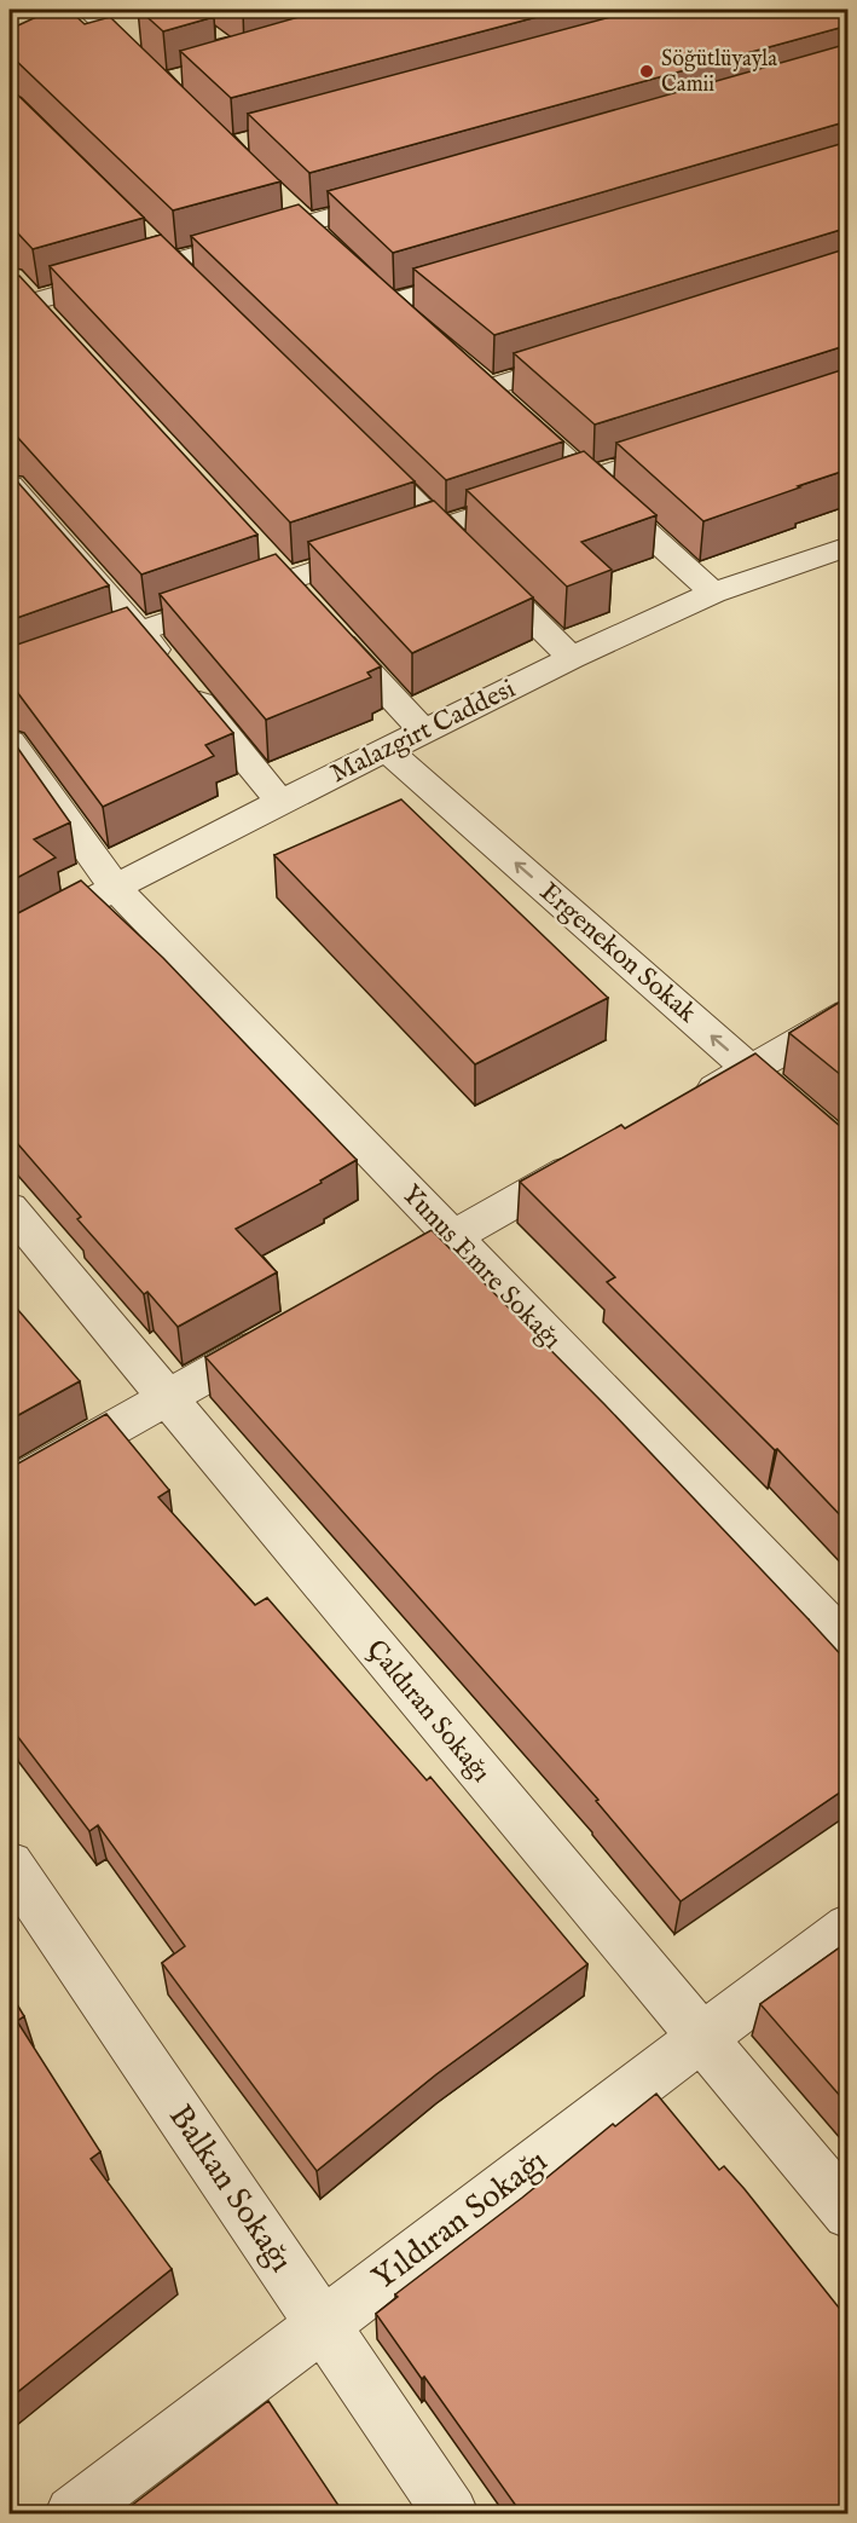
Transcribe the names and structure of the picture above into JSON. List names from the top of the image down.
{
  "streets": {
    "street": [
      "Malazgirt Caddesi",
      "Ergenekon Sokak",
      "Yunus Emre Sokağı",
      "Çaldıran Sokağı",
      "Balkan Sokağı",
      "Yıldıran Sokağı"
    ]
  },
  "crossings": [
    ["Malazgirt Caddesi", "Ergenekon Sokak"],
    ["Malazgirt Caddesi", "Yunus Emre Sokağı"],
    ["Çaldıran Sokağı", "Yıldıran Sokağı"],
    ["Balkan Sokağı", "Yıldıran Sokağı"]
  ],
  "places": ["Söğütlüyayla Camii"]
}
